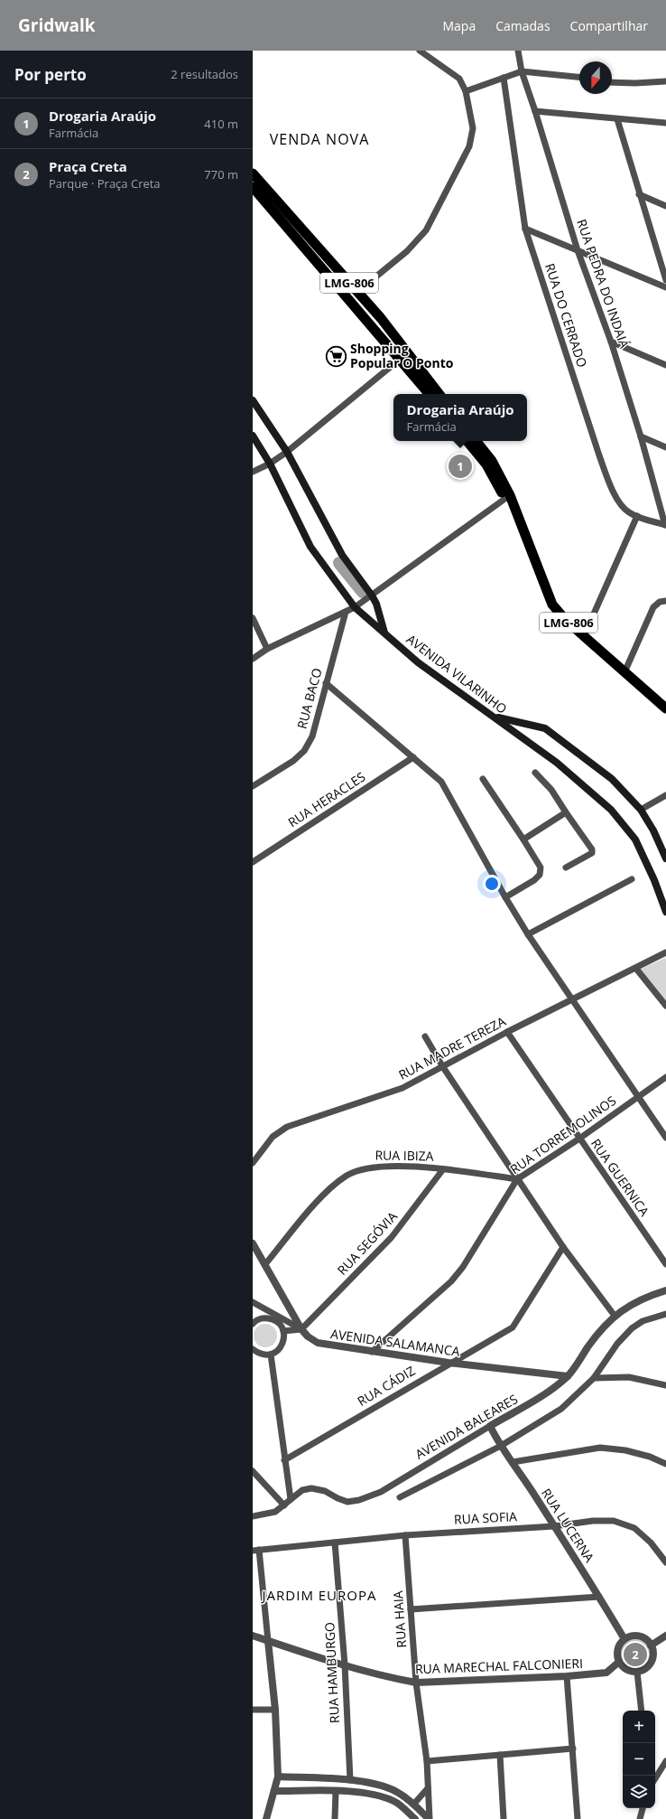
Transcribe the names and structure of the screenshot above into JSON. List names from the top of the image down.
{
  "streets": {
    "highway": ["LMG-806"],
    "main road": ["AVENIDA VILARINHO"],
    "street": [
      "RUA PEDRA DO INDAIÁ",
      "RUA DO CERRADO",
      "RUA BACO",
      "RUA HERACLES",
      "RUA MADRE TEREZA",
      "RUA TORREMOLINOS",
      "RUA IBIZA",
      "RUA GUERNICA",
      "RUA SEGÓVIA",
      "AVENIDA SALAMANCA",
      "RUA CÁDIZ",
      "AVENIDA BALEARES",
      "RUA SOFIA",
      "RUA LUCERNA",
      "RUA HAIA",
      "RUA MARECHAL FALCONIERI",
      "RUA HAMBURGO"
    ]
  },
  "crossings": [
    ["RUA PEDRA DO INDAIÁ", "RUA DO CERRADO"],
    ["RUA MADRE TEREZA", "RUA GUERNICA"],
    ["RUA TORREMOLINOS", "RUA IBIZA"],
    ["RUA TORREMOLINOS", "RUA GUERNICA"],
    ["RUA TORREMOLINOS", "AVENIDA SALAMANCA"],
    ["RUA IBIZA", "RUA SEGÓVIA"],
    ["RUA IBIZA", "AVENIDA SALAMANCA"],
    ["RUA SEGÓVIA", "AVENIDA SALAMANCA"],
    ["AVENIDA SALAMANCA", "RUA CÁDIZ"],
    ["AVENIDA SALAMANCA", "AVENIDA BALEARES"],
    ["AVENIDA BALEARES", "RUA LUCERNA"],
    ["RUA SOFIA", "RUA LUCERNA"],
    ["RUA SOFIA", "RUA HAIA"],
    ["RUA SOFIA", "RUA HAMBURGO"],
    ["RUA LUCERNA", "RUA MARECHAL FALCONIERI"],
    ["RUA HAIA", "RUA MARECHAL FALCONIERI"],
    ["RUA MARECHAL FALCONIERI", "RUA HAMBURGO"]
  ],
  "districts": ["VENDA NOVA", "JARDIM EUROPA"],
  "places": {
    "supermarket": ["Shopping Popular O Ponto"]
  },
  "north": "bottom",
  "page": {
    "header": "Gridwalk",
    "nav": ["Mapa", "Camadas", "Compartilhar"],
    "heading": ["Por perto", "2 resultados"],
    "list": [
      {
        "mark": "1",
        "name": "Drogaria Araújo",
        "note": "Farmácia",
        "value": "410 m"
      },
      {
        "mark": "2",
        "name": "Praça Creta",
        "note": "Parque · Praça Creta",
        "value": "770 m"
      }
    ],
    "popup": ["Drogaria Araújo", "Farmácia"],
    "pins": ["1", "2"],
    "map_buttons": ["+", "−"]
  }
}
